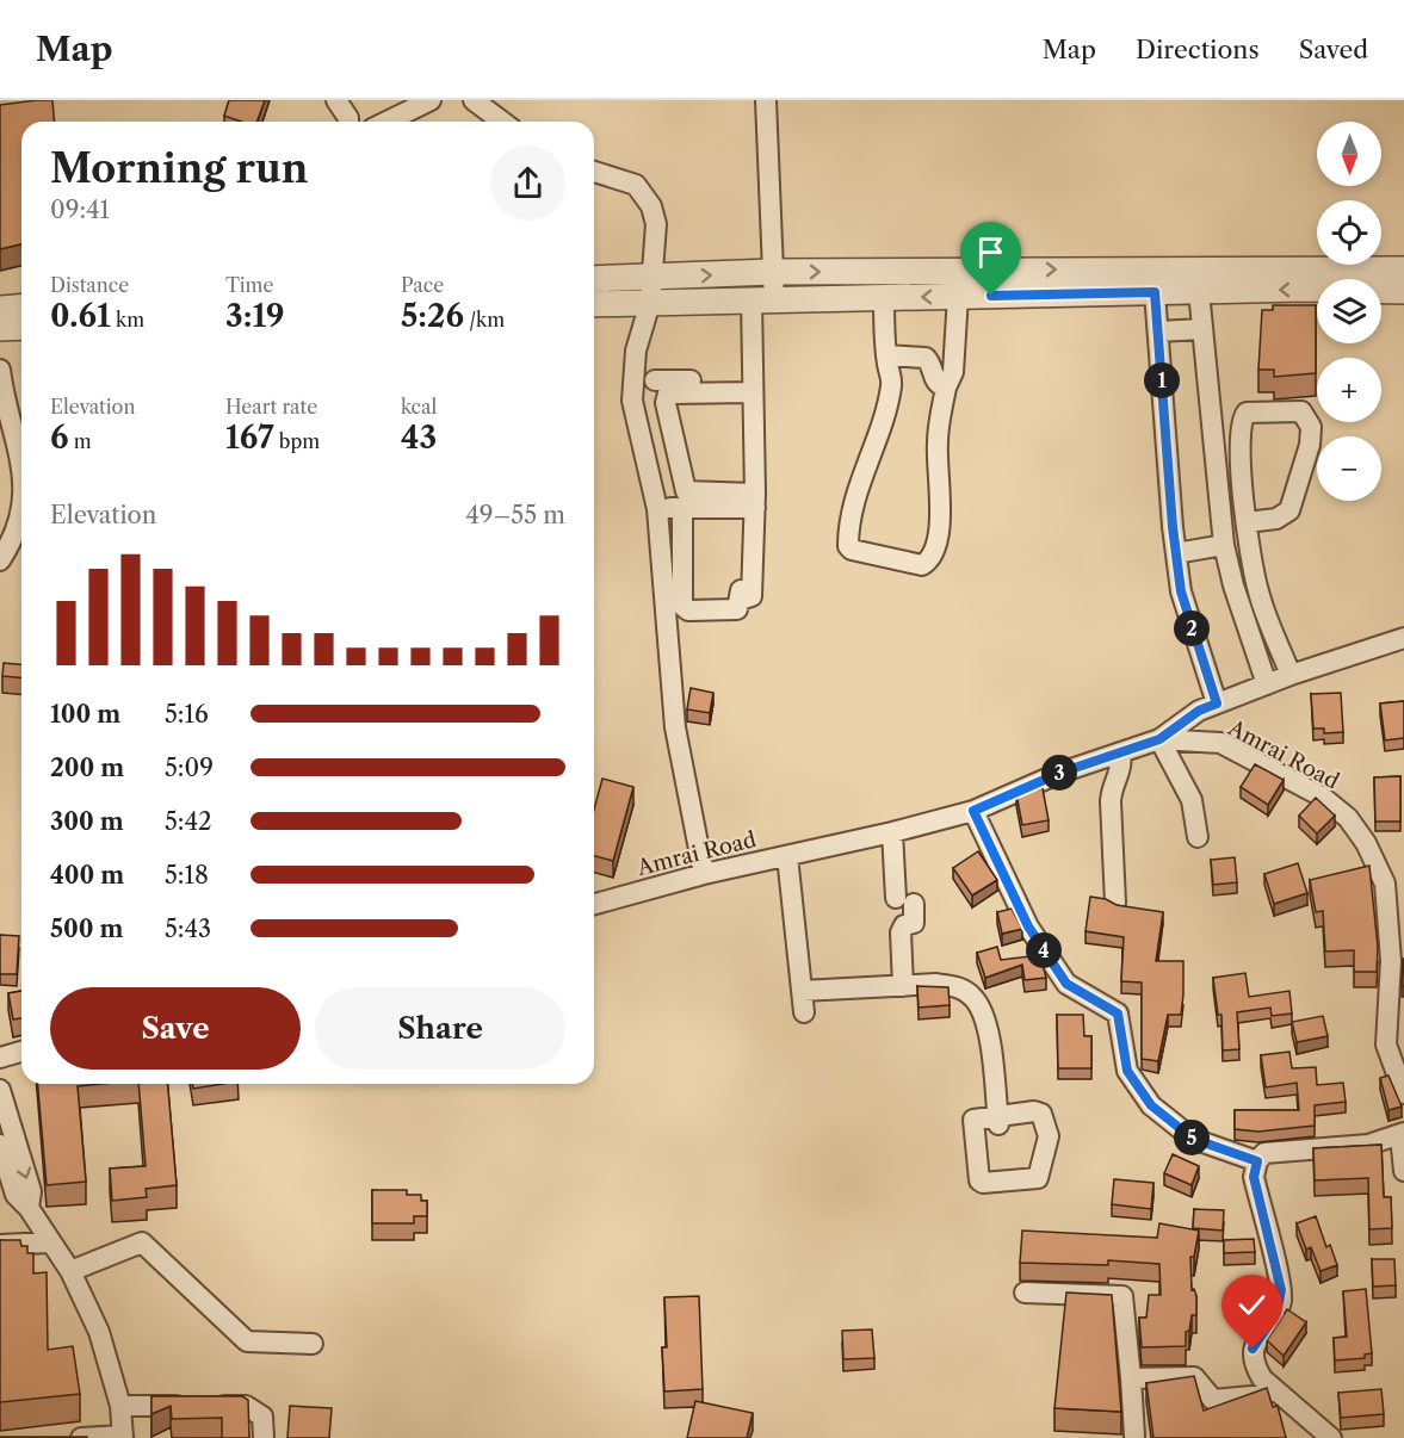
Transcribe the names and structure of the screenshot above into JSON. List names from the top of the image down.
{
  "streets": {
    "street": ["Amrai Road"]
  },
  "north": "bottom",
  "page": {
    "header": "Map",
    "nav": ["Map", "Directions", "Saved"],
    "map_buttons": ["+", "−"],
    "heading": ["Morning run", "09:41"],
    "stats": [
      ["Distance", "0.61 km"],
      ["Time", "3:19"],
      ["Pace", "5:26 /km"],
      ["Elevation", "6 m"],
      ["Heart rate", "167 bpm"],
      ["kcal", "43"]
    ],
    "pins": [
      "1",
      "2",
      "3",
      "4",
      "5"
    ],
    "chart": ["Elevation", "49–55 m"],
    "list": [
      {
        "name": "100 m",
        "note": "5:16"
      },
      {
        "name": "200 m",
        "note": "5:09"
      },
      {
        "name": "300 m",
        "note": "5:42"
      },
      {
        "name": "400 m",
        "note": "5:18"
      },
      {
        "name": "500 m",
        "note": "5:43"
      }
    ],
    "buttons": ["Save", "Share"]
  }
}
